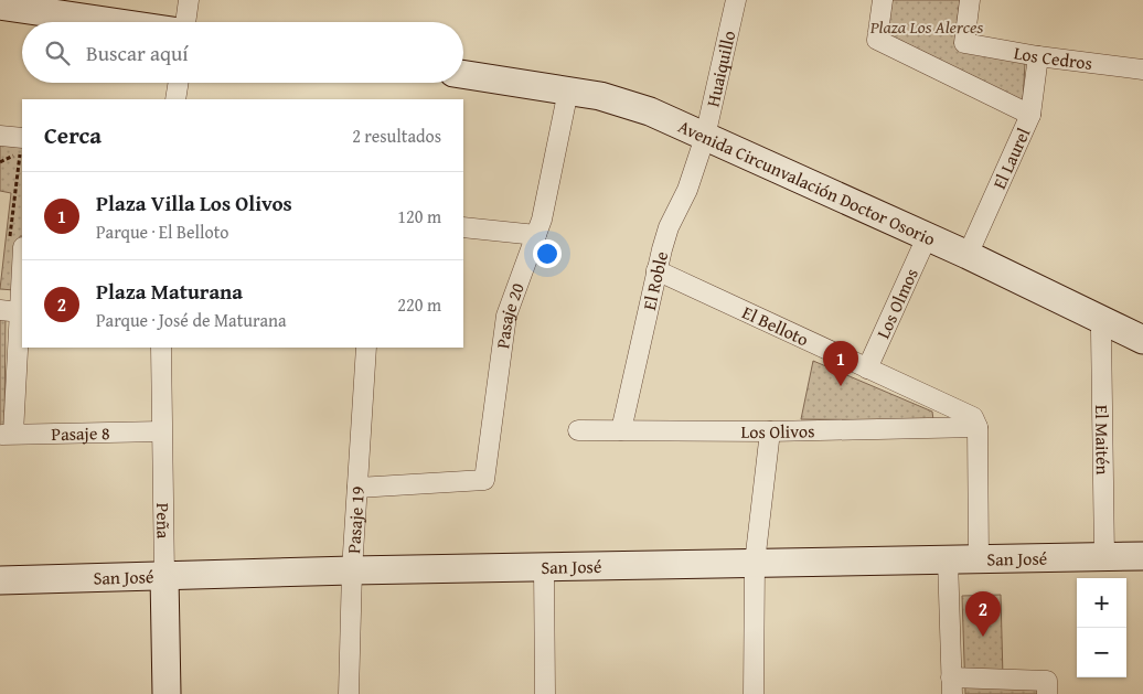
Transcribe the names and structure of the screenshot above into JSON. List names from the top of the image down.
{
  "streets": {
    "street": [
      "Los Cedros",
      "Huaiquillo",
      "El Laurel",
      "Avenida Circunvalación Doctor Osorio",
      "El Roble",
      "Los Olmos",
      "Pasaje 20",
      "El Belloto",
      "Los Olivos",
      "Pasaje 8",
      "El Maitén",
      "Peña",
      "Pasaje 19",
      "San José"
    ]
  },
  "crossings": [
    ["Los Cedros", "El Laurel"],
    ["Huaiquillo", "Avenida Circunvalación Doctor Osorio"],
    ["Huaiquillo", "El Roble"],
    ["El Laurel", "Avenida Circunvalación Doctor Osorio"],
    ["Avenida Circunvalación Doctor Osorio", "El Roble"],
    ["Avenida Circunvalación Doctor Osorio", "Los Olmos"],
    ["Avenida Circunvalación Doctor Osorio", "Pasaje 20"],
    ["Avenida Circunvalación Doctor Osorio", "El Maitén"],
    ["El Roble", "El Belloto"],
    ["El Roble", "Los Olivos"],
    ["Los Olmos", "El Belloto"],
    ["Pasaje 20", "Pasaje 19"],
    ["El Belloto", "Los Olivos"],
    ["Pasaje 8", "Peña"],
    ["El Maitén", "San José"],
    ["Peña", "San José"],
    ["Pasaje 19", "San José"]
  ],
  "parks": ["Plaza Los Alerces"],
  "page": {
    "search": "Buscar aquí",
    "heading": ["Cerca", "2 resultados"],
    "list": [
      {
        "mark": "1",
        "name": "Plaza Villa Los Olivos",
        "note": "Parque · El Belloto",
        "value": "120 m"
      },
      {
        "mark": "2",
        "name": "Plaza Maturana",
        "note": "Parque · José de Maturana",
        "value": "220 m"
      }
    ],
    "pins": ["1", "2"],
    "map_buttons": ["+", "−"]
  }
}
